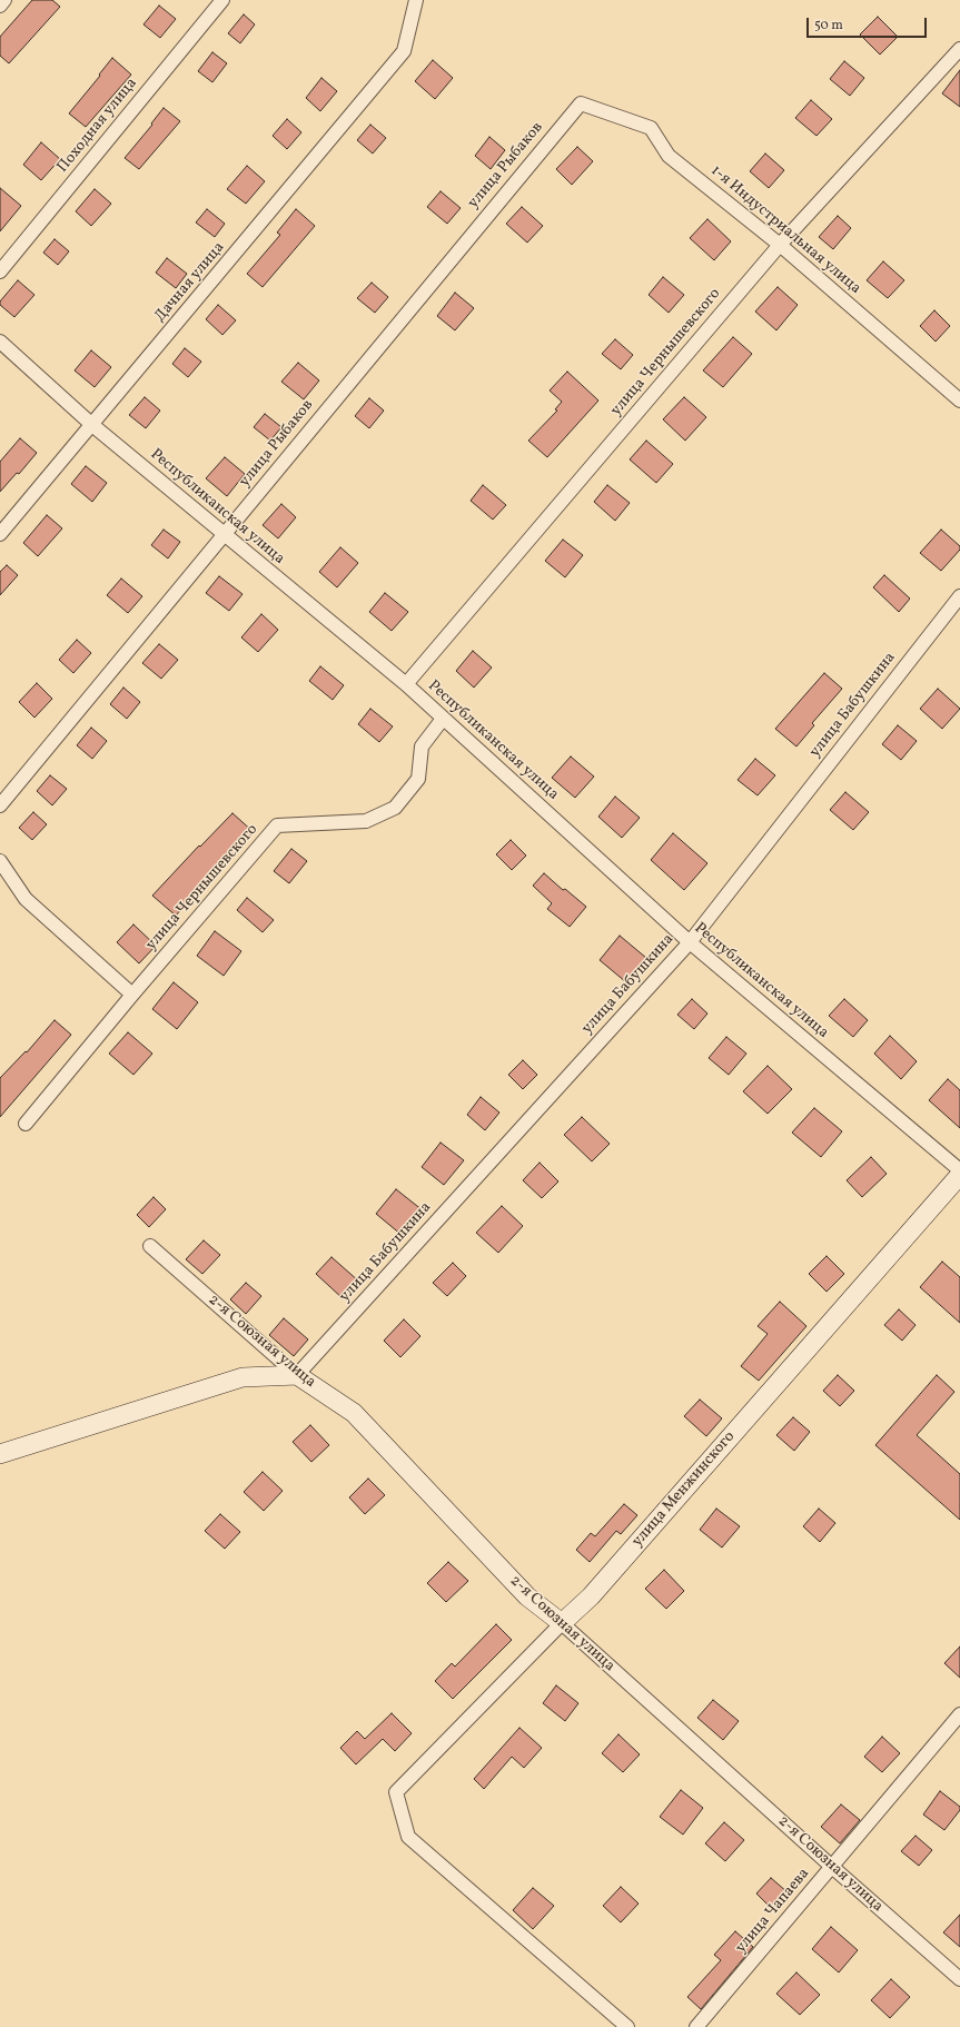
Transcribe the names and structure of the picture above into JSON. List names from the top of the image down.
{
  "streets": {
    "main road": ["2-я Союзная улица", "улица Менжинского"],
    "street": [
      "Походная улица",
      "улица Рыбаков",
      "1-я Индустриальная улица",
      "Дачная улица",
      "улица Чернышевского",
      "Республиканская улица",
      "улица Бабушкина",
      "улица Чапаева"
    ]
  },
  "crossings": [
    ["улица Рыбаков", "1-я Индустриальная улица"],
    ["улица Рыбаков", "Республиканская улица"],
    ["1-я Индустриальная улица", "улица Чернышевского"],
    ["Дачная улица", "Республиканская улица"],
    ["улица Чернышевского", "Республиканская улица"],
    ["Республиканская улица", "улица Бабушкина"],
    ["улица Бабушкина", "2-я Союзная улица"],
    ["2-я Союзная улица", "улица Менжинского"],
    ["2-я Союзная улица", "улица Чапаева"]
  ],
  "scale_bar": "50 m"
}
